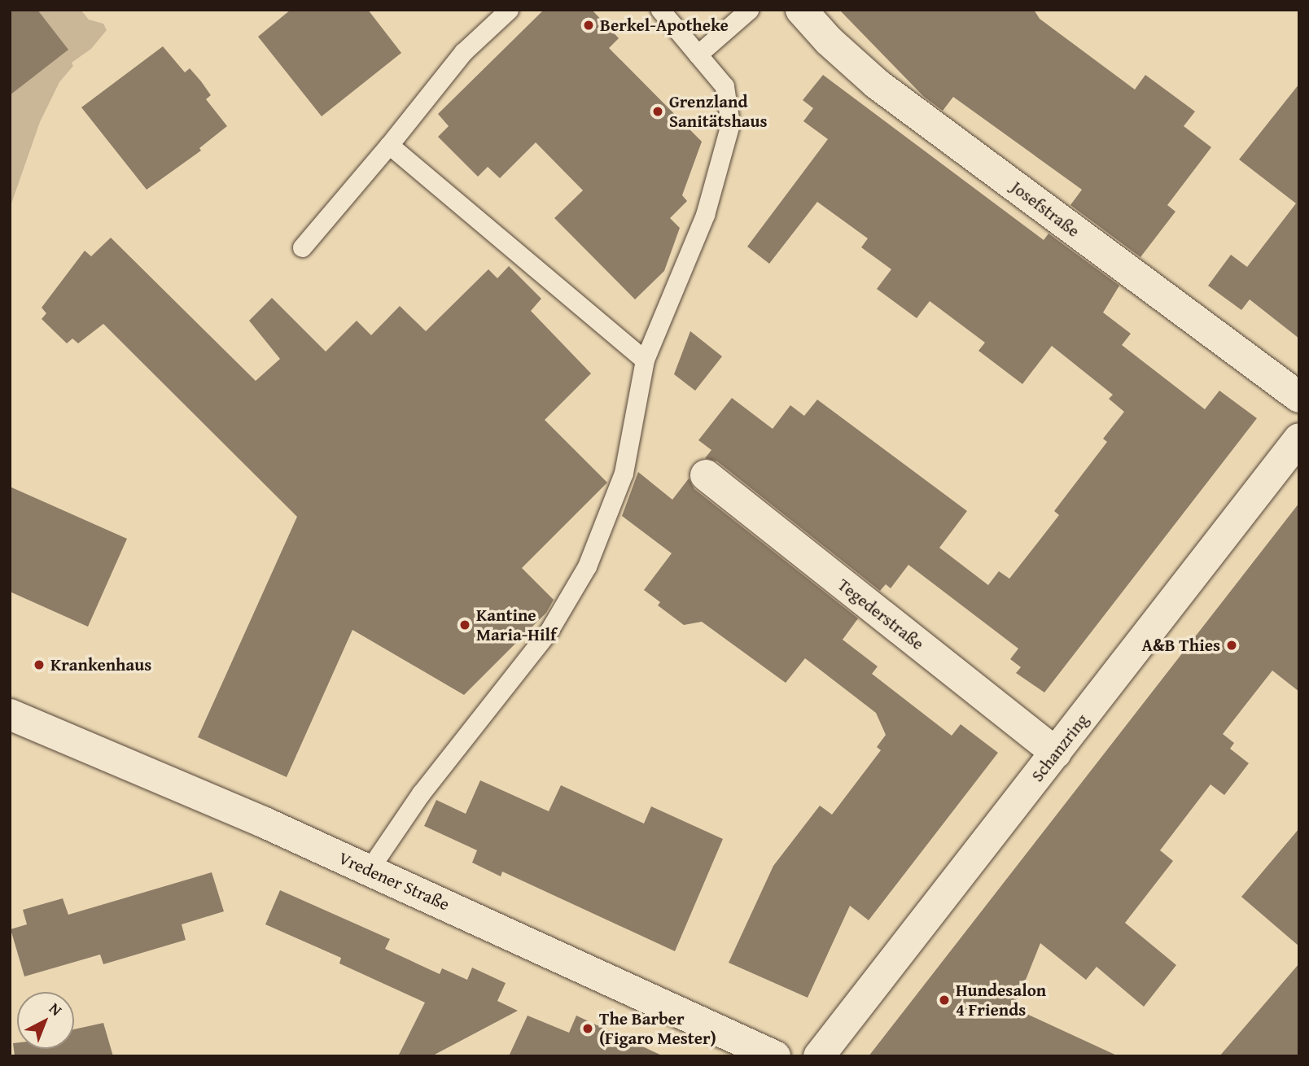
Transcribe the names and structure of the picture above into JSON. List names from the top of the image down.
{
  "streets": {
    "street": [
      "Josefstraße",
      "Tegederstraße",
      "Schanzring",
      "Vredener Straße"
    ]
  },
  "crossings": [
    ["Tegederstraße", "Schanzring"]
  ],
  "places": [
    "Berkel-Apotheke",
    "Grenzland Sanitätshaus",
    "Kantine Maria-Hilf",
    "A&B Thies",
    "Krankenhaus",
    "Hundesalon 4 Friends",
    "The Barber (Figaro Mester)"
  ],
  "north": "top right"
}
